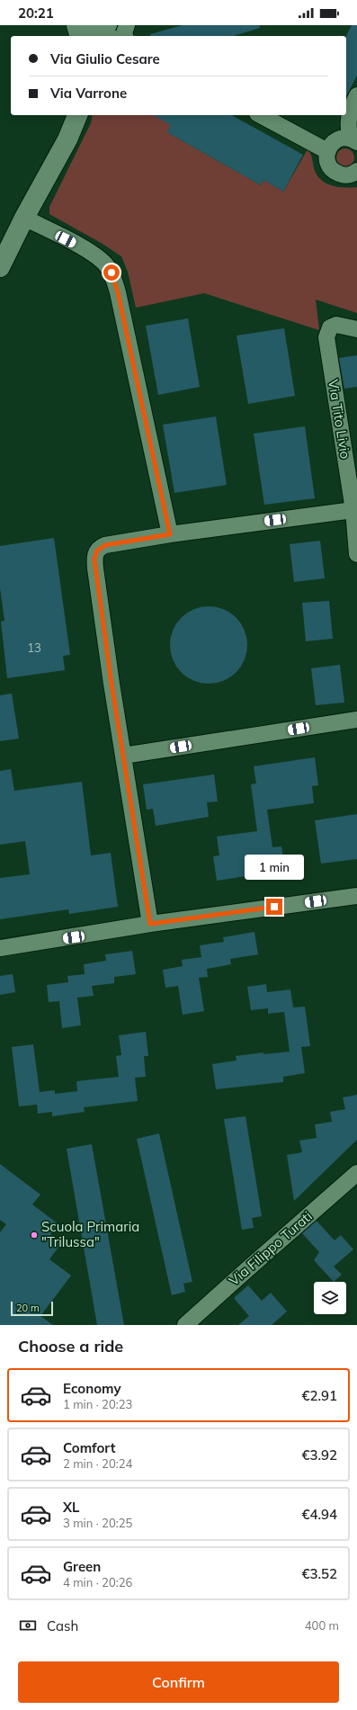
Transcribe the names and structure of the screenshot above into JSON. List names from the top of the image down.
{
  "streets": {
    "street": ["Via Tito Livio", "Via Filippo Turati"]
  },
  "places": ["Scuola Primaria \"Trilussa\""],
  "house_numbers": ["13"],
  "scale_bar": "20 m",
  "page": {
    "status": "20:21",
    "banner": ["Via Giulio Cesare", "Via Varrone"],
    "bubble": "1 min",
    "scale": "20 m",
    "heading": "Choose a ride",
    "list": [
      {
        "name": "Economy",
        "note": "1 min · 20:23",
        "value": "€2.91"
      },
      {
        "name": "Comfort",
        "note": "2 min · 20:24",
        "value": "€3.92"
      },
      {
        "name": "XL",
        "note": "3 min · 20:25",
        "value": "€4.94"
      },
      {
        "name": "Green",
        "note": "4 min · 20:26",
        "value": "€3.52"
      }
    ],
    "pay": ["Cash", "400 m"],
    "buttons": "Confirm"
  }
}
